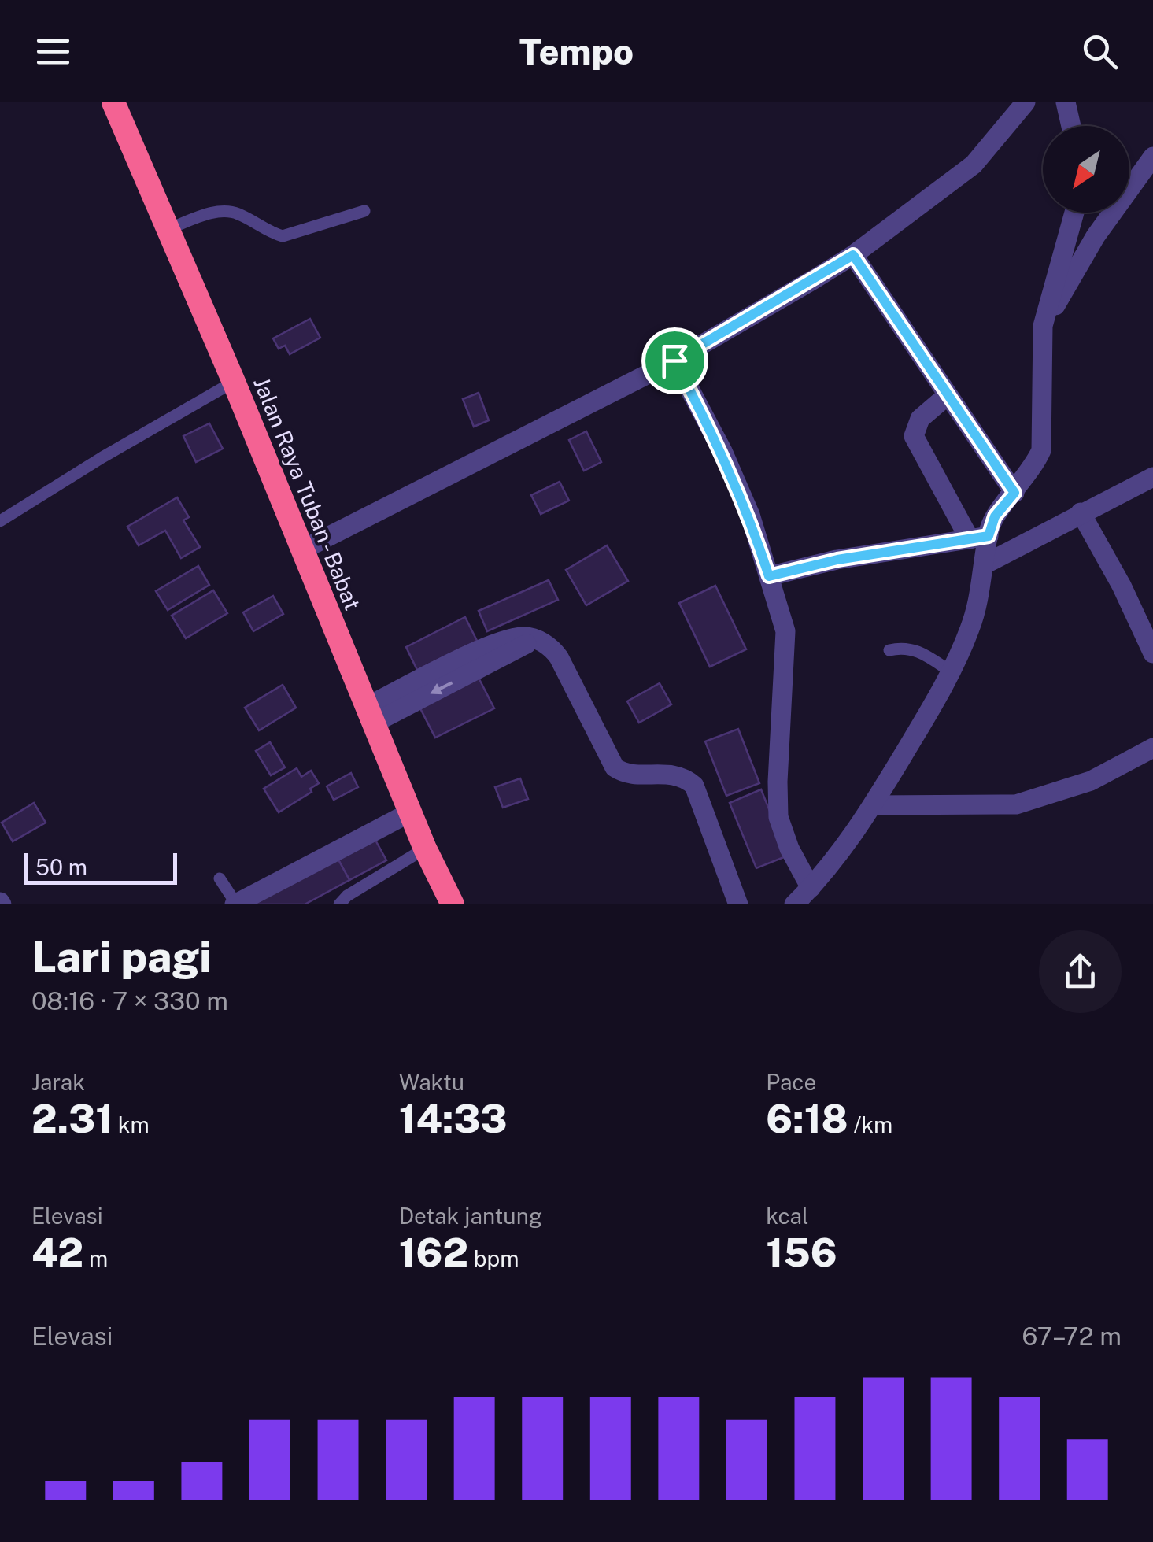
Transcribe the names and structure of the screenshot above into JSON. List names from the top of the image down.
{
  "streets": {
    "highway": ["Jalan Raya Tuban - Babat"]
  },
  "scale_bar": "50 m",
  "north": "bottom left",
  "page": {
    "header": "Tempo",
    "scale": "50 m",
    "heading": ["Lari pagi", "08:16 · 7 × 330 m"],
    "stats": [
      ["Jarak", "2.31 km"],
      ["Waktu", "14:33"],
      ["Pace", "6:18 /km"],
      ["Elevasi", "42 m"],
      ["Detak jantung", "162 bpm"],
      ["kcal", "156"]
    ],
    "chart": ["Elevasi", "67–72 m"]
  }
}
